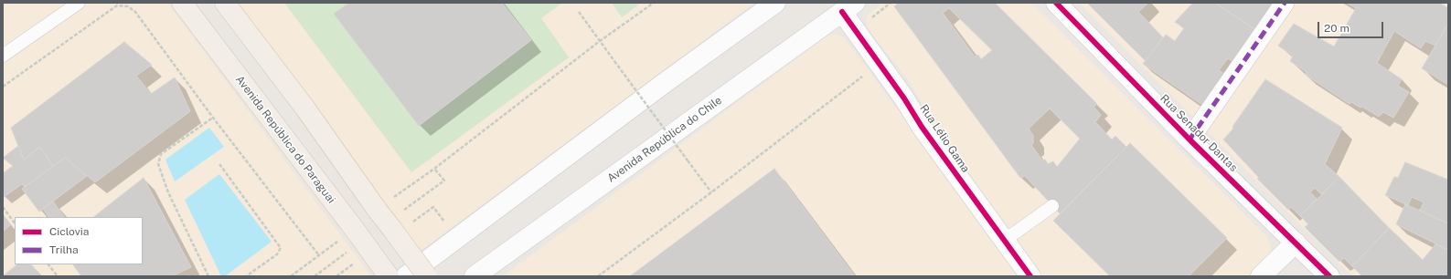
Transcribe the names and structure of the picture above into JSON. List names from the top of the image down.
{
  "streets": {
    "main road": [
      "Rua Senador Dantas",
      "Rua Lélio Gama",
      "Avenida República do Paraguai",
      "Avenida República do Chile"
    ]
  },
  "crossings": [
    ["Rua Lélio Gama", "Avenida República do Chile"]
  ],
  "legend": ["Ciclovia", "Trilha"],
  "scale_bar": "20 m"
}
